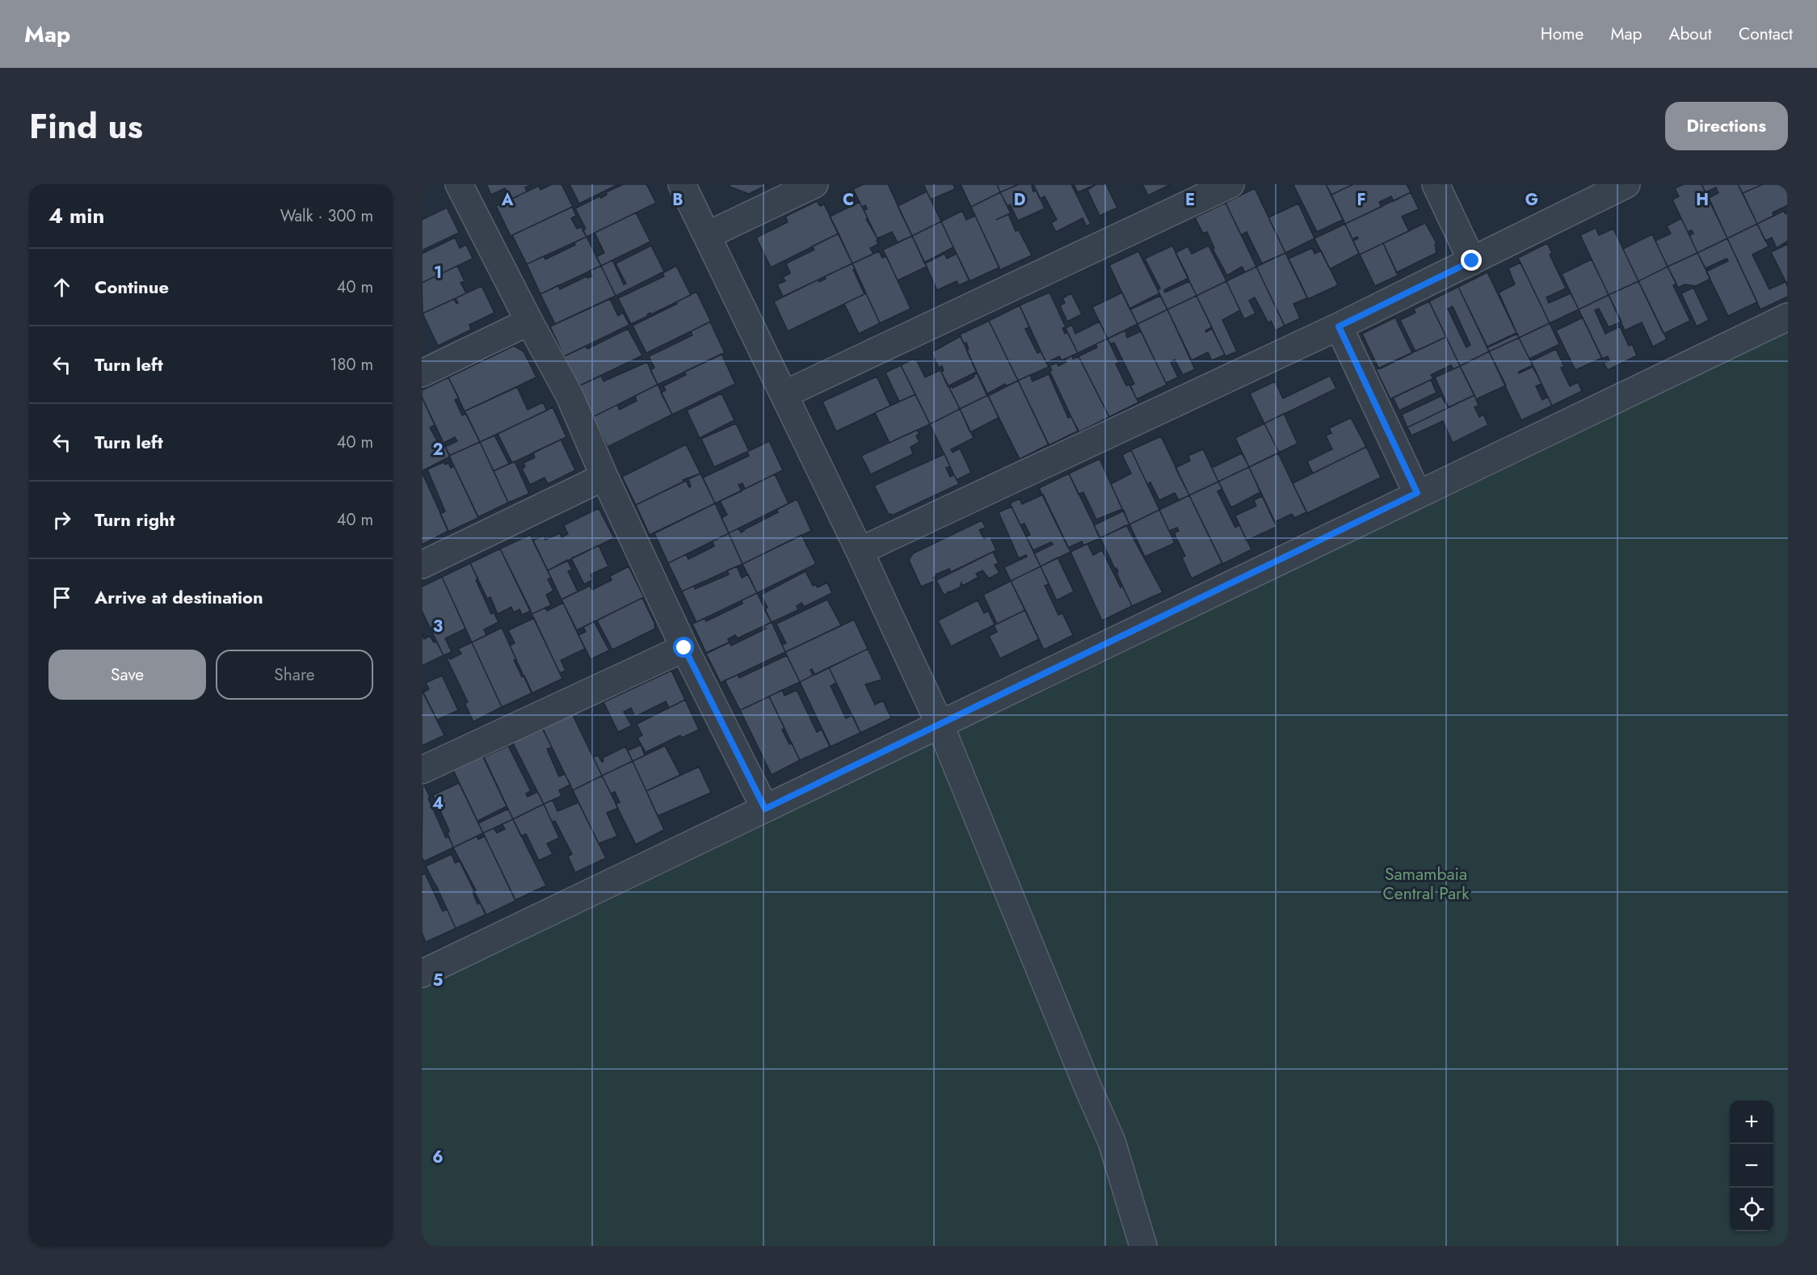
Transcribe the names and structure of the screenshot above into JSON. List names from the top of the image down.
{
  "parks": ["Samambaia Central Park"],
  "page": {
    "header": "Map",
    "nav": [
      "Home",
      "Map",
      "About",
      "Contact"
    ],
    "title": "Find us",
    "buttons": [
      "Directions",
      ["Save", "Share"]
    ],
    "heading": ["4 min", "Walk · 300 m"],
    "list": [
      ["Continue", "40 m"],
      ["Turn left", "180 m"],
      ["Turn left", "40 m"],
      ["Turn right", "40 m"],
      "Arrive at destination"
    ],
    "map_buttons": ["+", "−"]
  },
  "grid": {
    "columns": [
      "A",
      "B",
      "C",
      "D",
      "E",
      "F",
      "G",
      "H"
    ],
    "rows": [
      "1",
      "2",
      "3",
      "4",
      "5",
      "6"
    ]
  }
}
